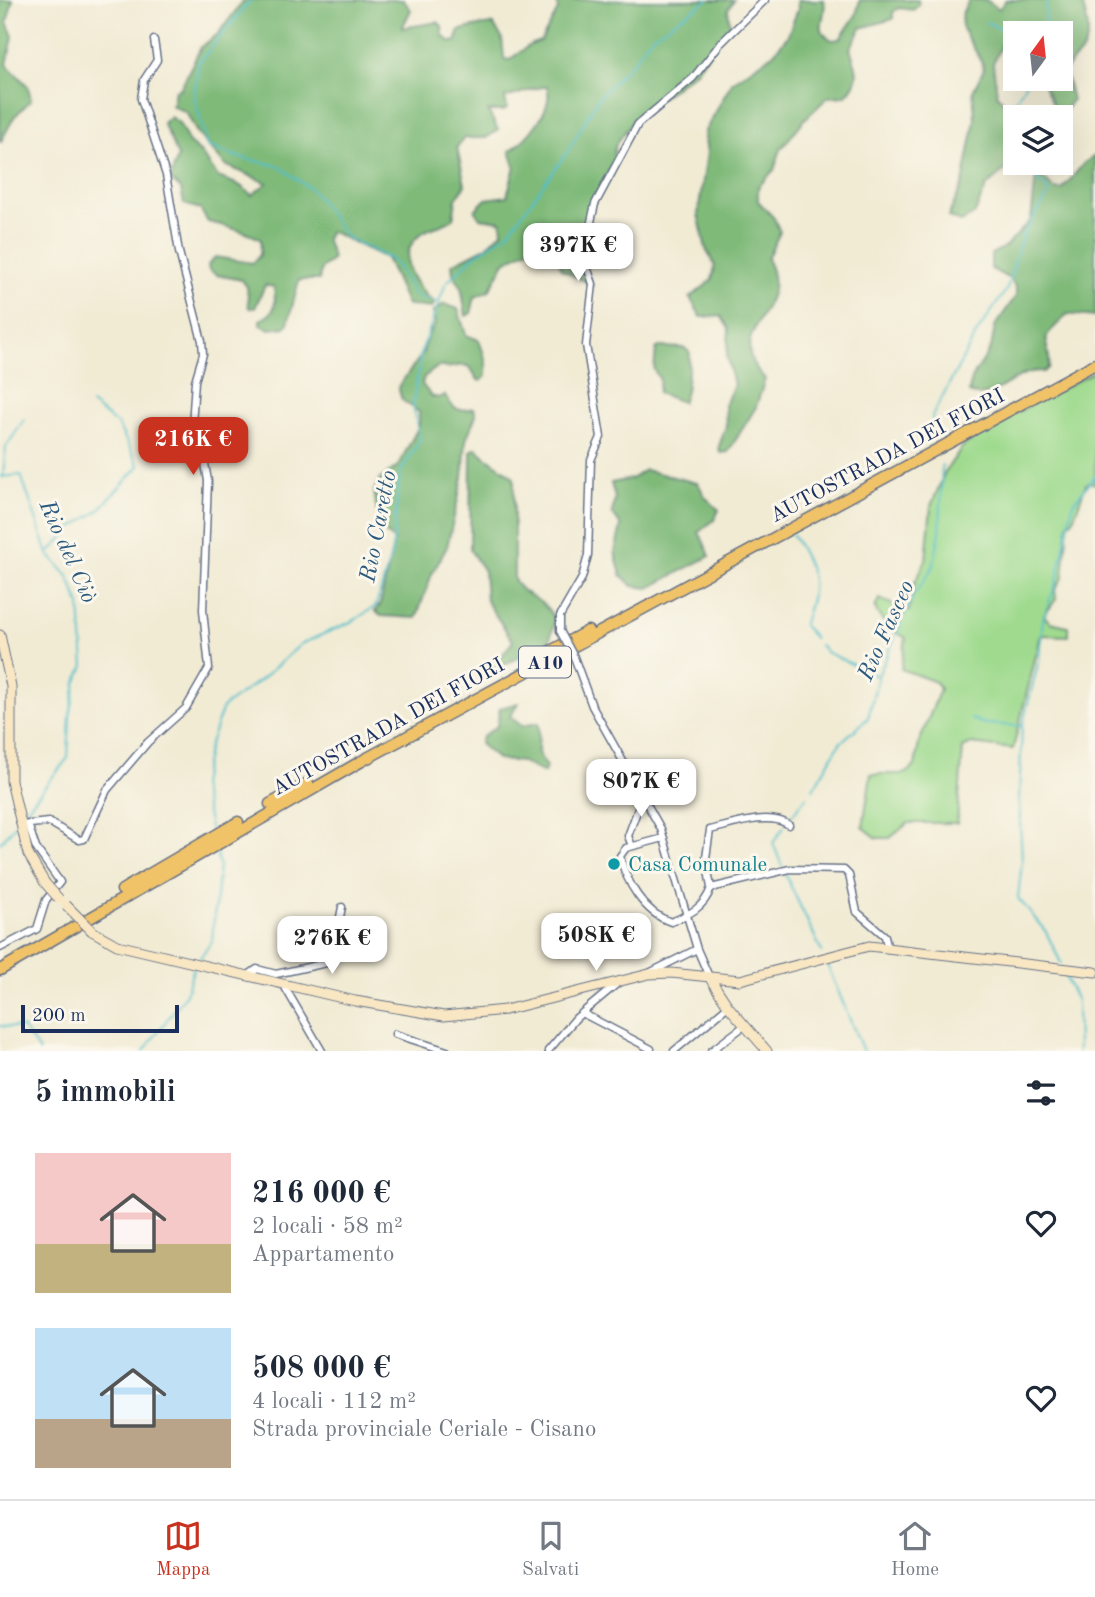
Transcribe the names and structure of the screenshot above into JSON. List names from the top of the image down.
{
  "streets": {
    "highway": ["AUTOSTRADA DEI FIORI", "A10"]
  },
  "water": ["Rio Caretto", "Rio del Ciò", "Rio Fasceo"],
  "places": ["Casa Comunale"],
  "scale_bar": "200 m",
  "north": "top",
  "page": {
    "price": [
      "397K €",
      "216K €",
      "807K €",
      "508K €",
      "276K €"
    ],
    "scale": "200 m",
    "heading": "5 immobili",
    "list": [
      {
        "name": "216 000 €",
        "note": "2 locali · 58 m² · Appartamento"
      },
      {
        "name": "508 000 €",
        "note": "4 locali · 112 m² · Strada provinciale Ceriale - Cisano"
      }
    ],
    "tabs": ["Mappa", "Salvati", "Home"]
  }
}
